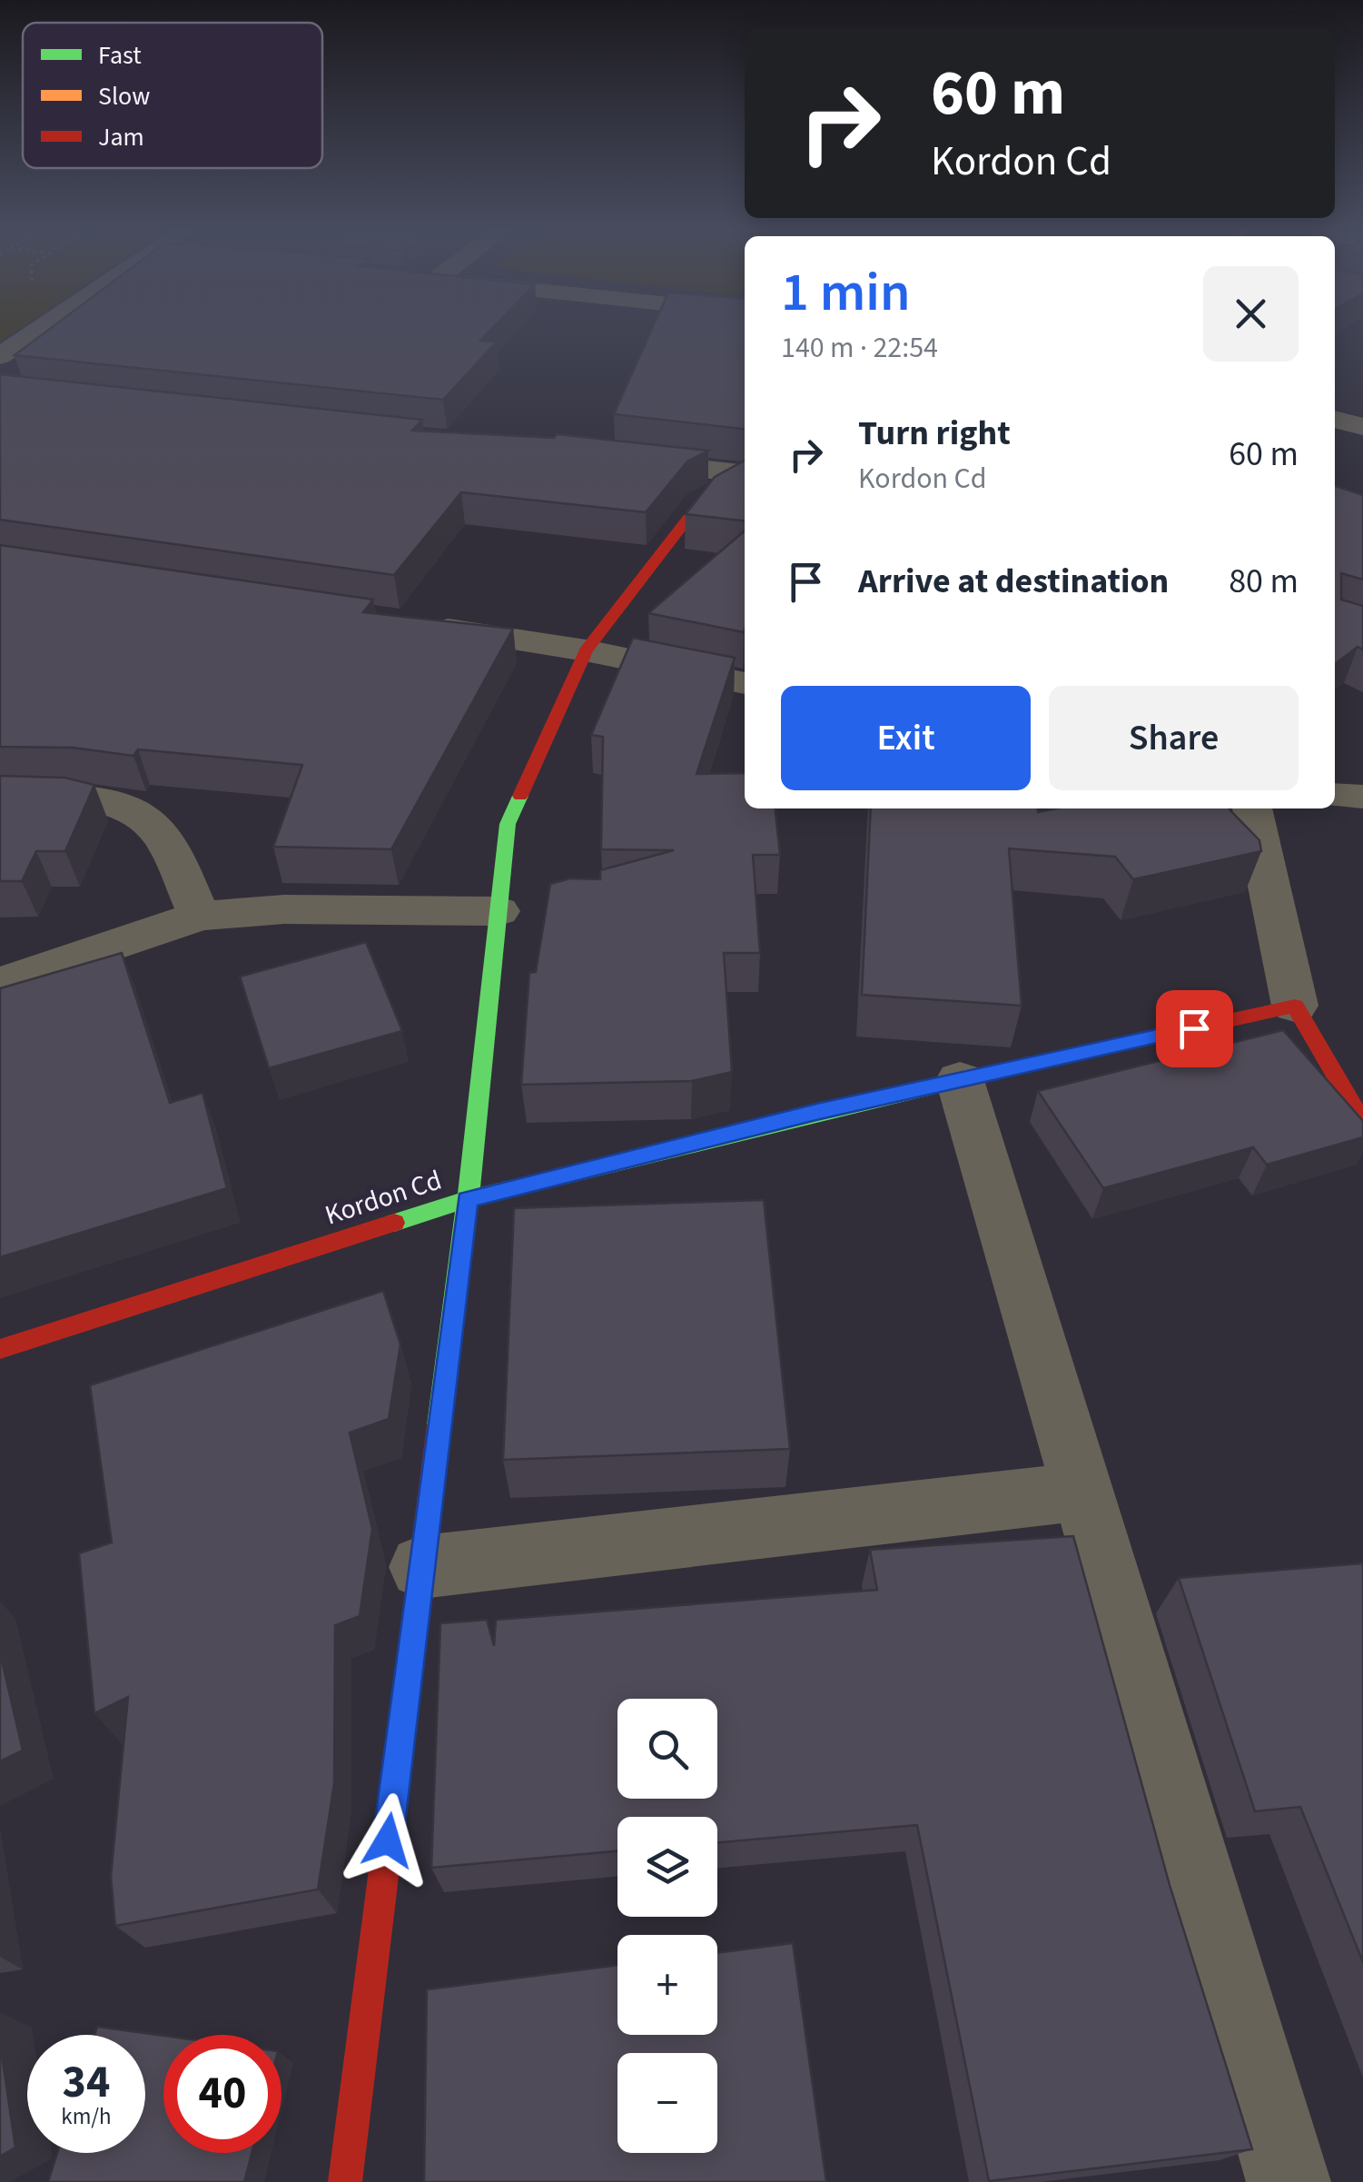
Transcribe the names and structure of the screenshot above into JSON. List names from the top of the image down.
{
  "streets": {
    "street": ["Kordon Cd"]
  },
  "legend": ["Fast", "Slow", "Jam"],
  "page": {
    "turn": ["60 m", "Kordon Cd"],
    "heading": ["1 min", "140 m · 22:54"],
    "list": [
      {
        "name": "Turn right",
        "note": "Kordon Cd",
        "value": "60 m"
      },
      {
        "name": "Arrive at destination",
        "value": "80 m"
      }
    ],
    "buttons": ["Exit", "Share"],
    "map_buttons": ["+", "−"],
    "speed": "34 km/h",
    "limit": "40"
  }
}
